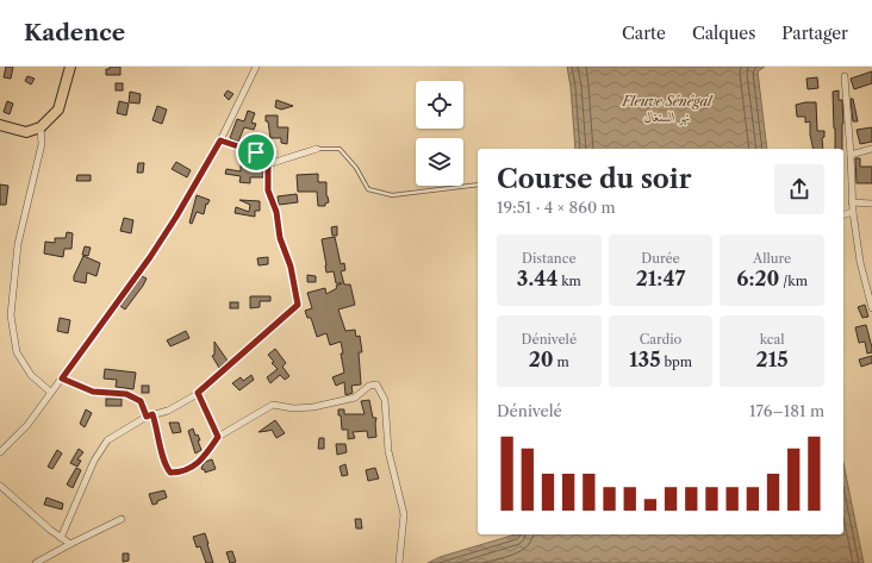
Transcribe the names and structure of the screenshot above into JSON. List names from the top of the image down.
{
  "water": ["Fleuve Sénégal نهر السنغال"],
  "page": {
    "header": "Kadence",
    "nav": ["Carte", "Calques", "Partager"],
    "heading": ["Course du soir", "19:51 · 4 × 860 m"],
    "stats": [
      ["Distance", "3.44 km"],
      ["Durée", "21:47"],
      ["Allure", "6:20 /km"],
      ["Dénivelé", "20 m"],
      ["Cardio", "135 bpm"],
      ["kcal", "215"]
    ],
    "chart": ["Dénivelé", "176–181 m"]
  }
}
